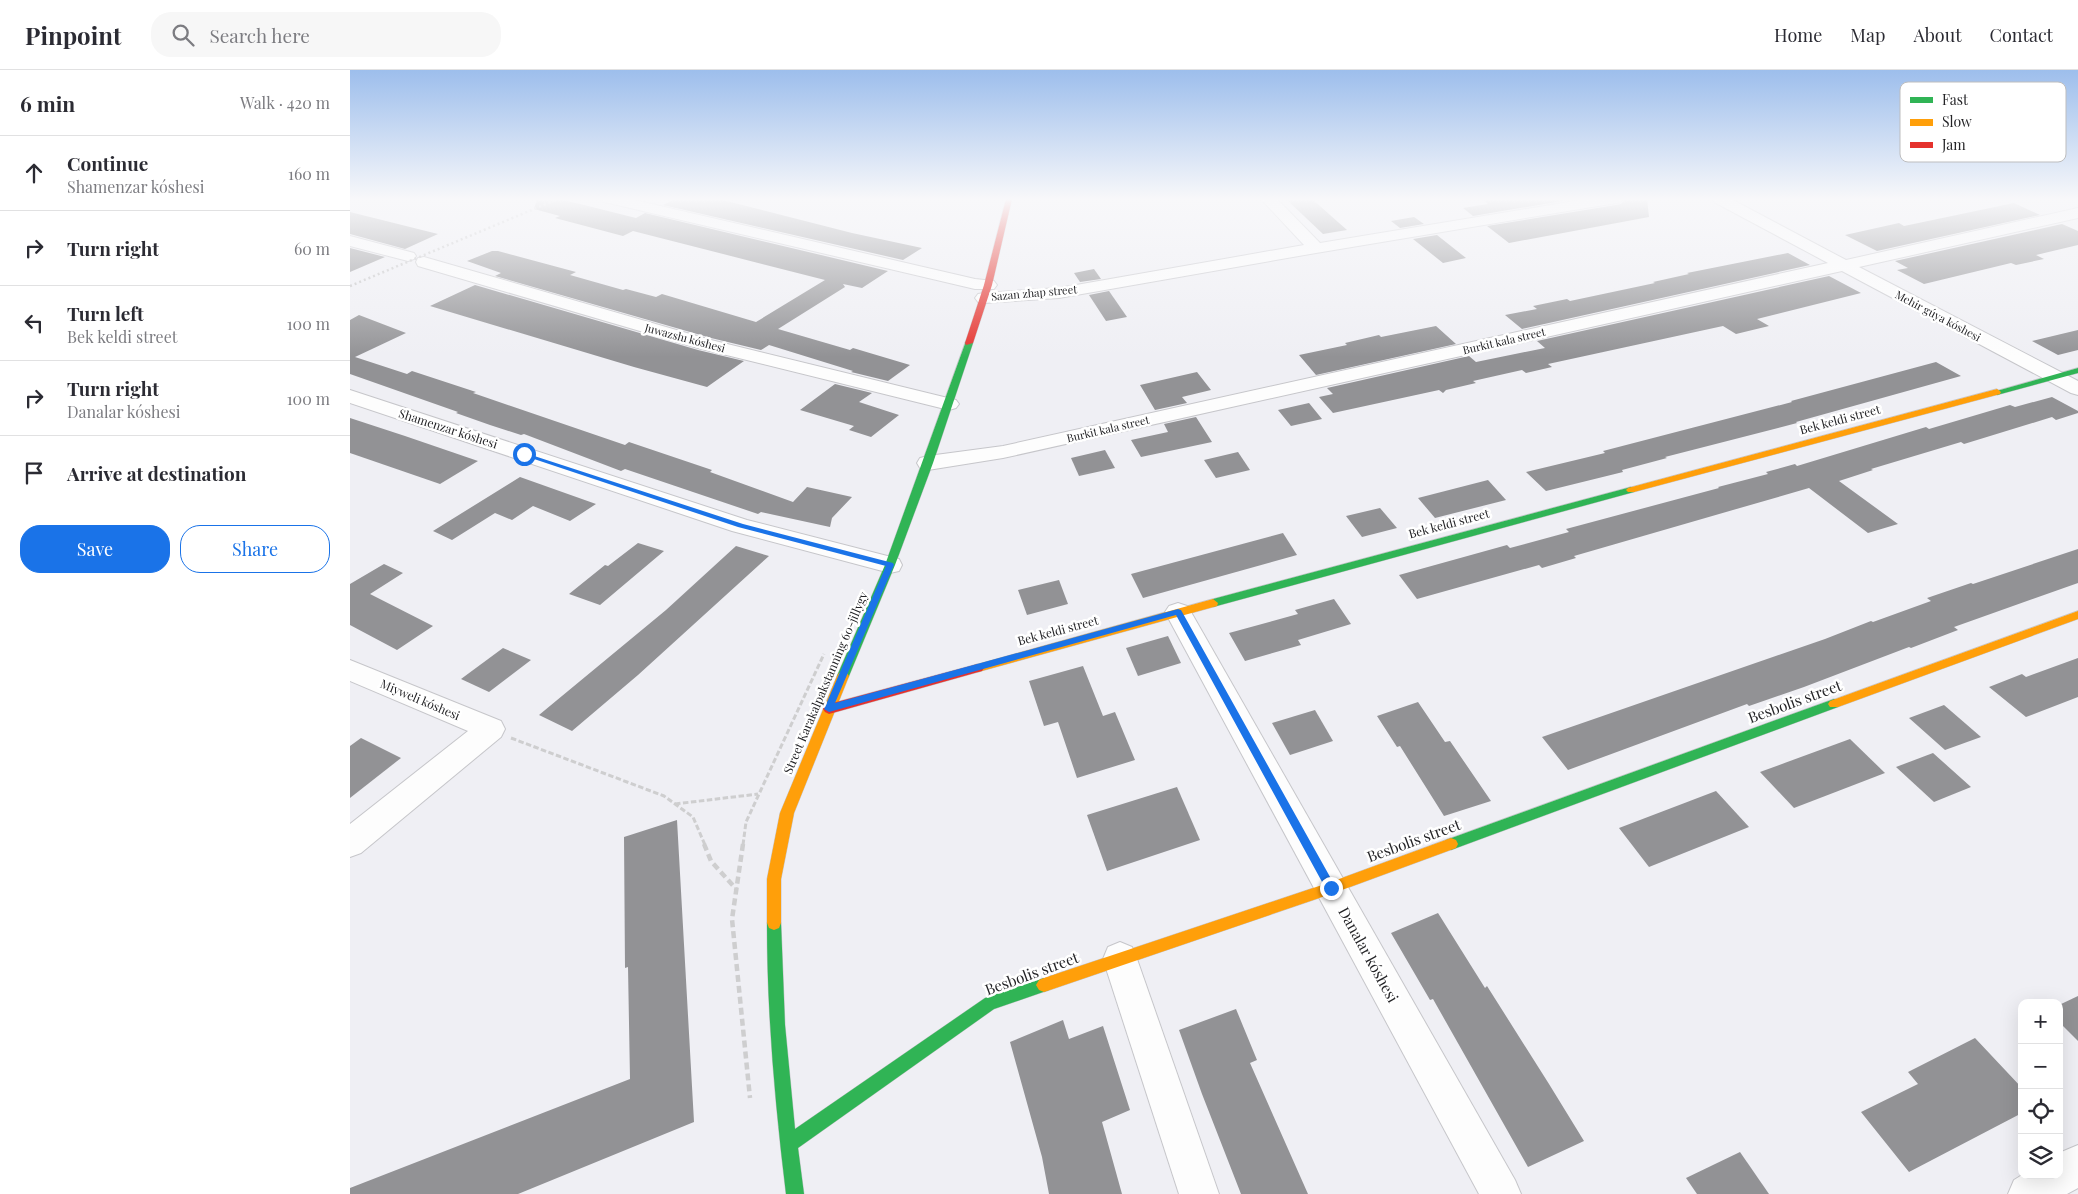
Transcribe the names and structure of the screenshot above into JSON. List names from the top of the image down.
{
  "streets": {
    "street": [
      "Sazan zhap street",
      "Mehir gúyа kóshesi",
      "Juwazshı kóshesi",
      "Burkit kala street",
      "Bek keldi street",
      "Shamenzar kóshesi",
      "Street Karakalpakstanning 60-jillygy",
      "Miyweli kóshesi",
      "Besbolis street",
      "Danalar kóshesi"
    ]
  },
  "crossings": [
    ["Sazan zhap street", "Street Karakalpakstanning 60-jillygy"],
    ["Mehir gúyа kóshesi", "Burkit kala street"],
    ["Mehir gúyа kóshesi", "Bek keldi street"],
    ["Juwazshı kóshesi", "Street Karakalpakstanning 60-jillygy"],
    ["Burkit kala street", "Street Karakalpakstanning 60-jillygy"],
    ["Bek keldi street", "Street Karakalpakstanning 60-jillygy"],
    ["Bek keldi street", "Danalar kóshesi"],
    ["Shamenzar kóshesi", "Street Karakalpakstanning 60-jillygy"],
    ["Street Karakalpakstanning 60-jillygy", "Besbolis street"],
    ["Besbolis street", "Danalar kóshesi"]
  ],
  "legend": ["Fast", "Slow", "Jam"],
  "page": {
    "header": "Pinpoint",
    "search": "Search here",
    "nav": [
      "Home",
      "Map",
      "About",
      "Contact"
    ],
    "heading": ["6 min", "Walk · 420 m"],
    "list": [
      ["Continue", "Shamenzar kóshesi", "160 m"],
      ["Turn right", "60 m"],
      ["Turn left", "Bek keldi street", "100 m"],
      ["Turn right", "Danalar kóshesi", "100 m"],
      "Arrive at destination"
    ],
    "buttons": ["Save", "Share"],
    "map_buttons": ["+", "−"]
  }
}
